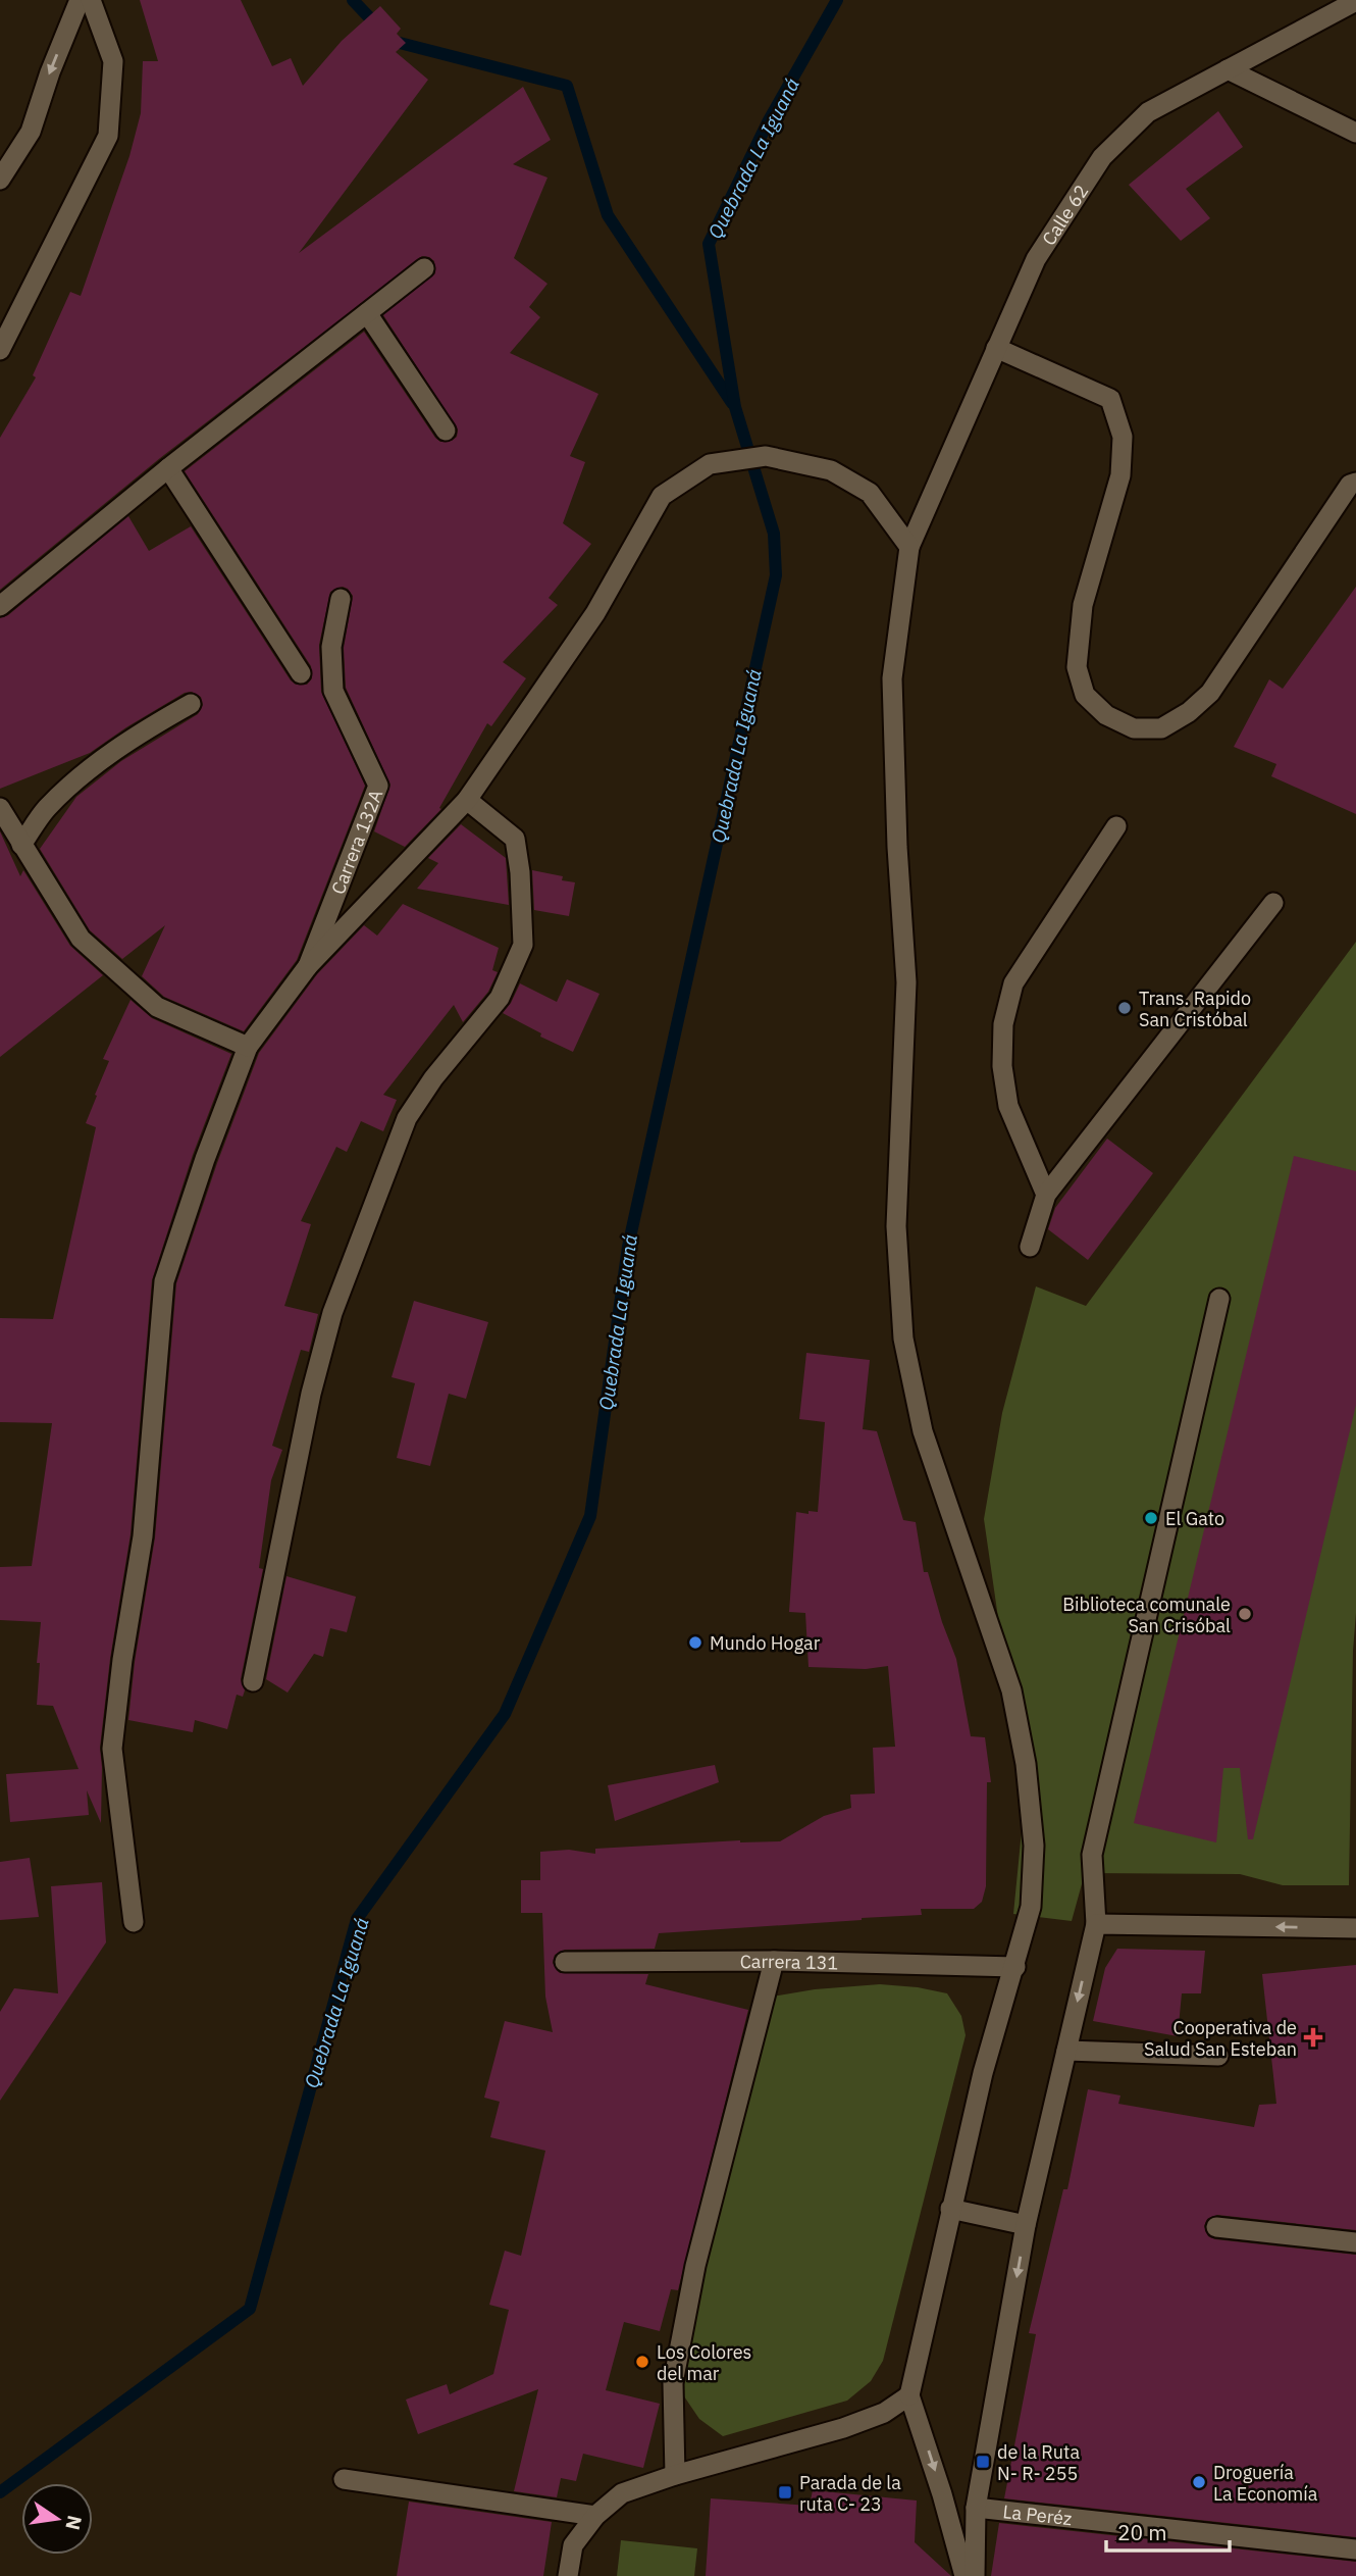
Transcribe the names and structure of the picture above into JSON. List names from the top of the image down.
{
  "streets": {
    "street": [
      "Calle 62",
      "Carrera 132A",
      "Carrera 131",
      "La Peréz"
    ]
  },
  "crossings": [
    ["Calle 62", "Carrera 131"]
  ],
  "water": ["Quebrada La Iguaná"],
  "places": {
    "other": [
      "Trans. Rapido San Cristóbal",
      "El Gato",
      "Biblioteca comunale San Crisóbal",
      "Mundo Hogar",
      "Los Colores del mar",
      "Droguería La Economía"
    ],
    "health": ["Cooperativa de Salud San Esteban"],
    "transit": ["de la Ruta N- R- 255", "Parada de la ruta C- 23"]
  },
  "scale_bar": "20 m",
  "north": "right"
}
